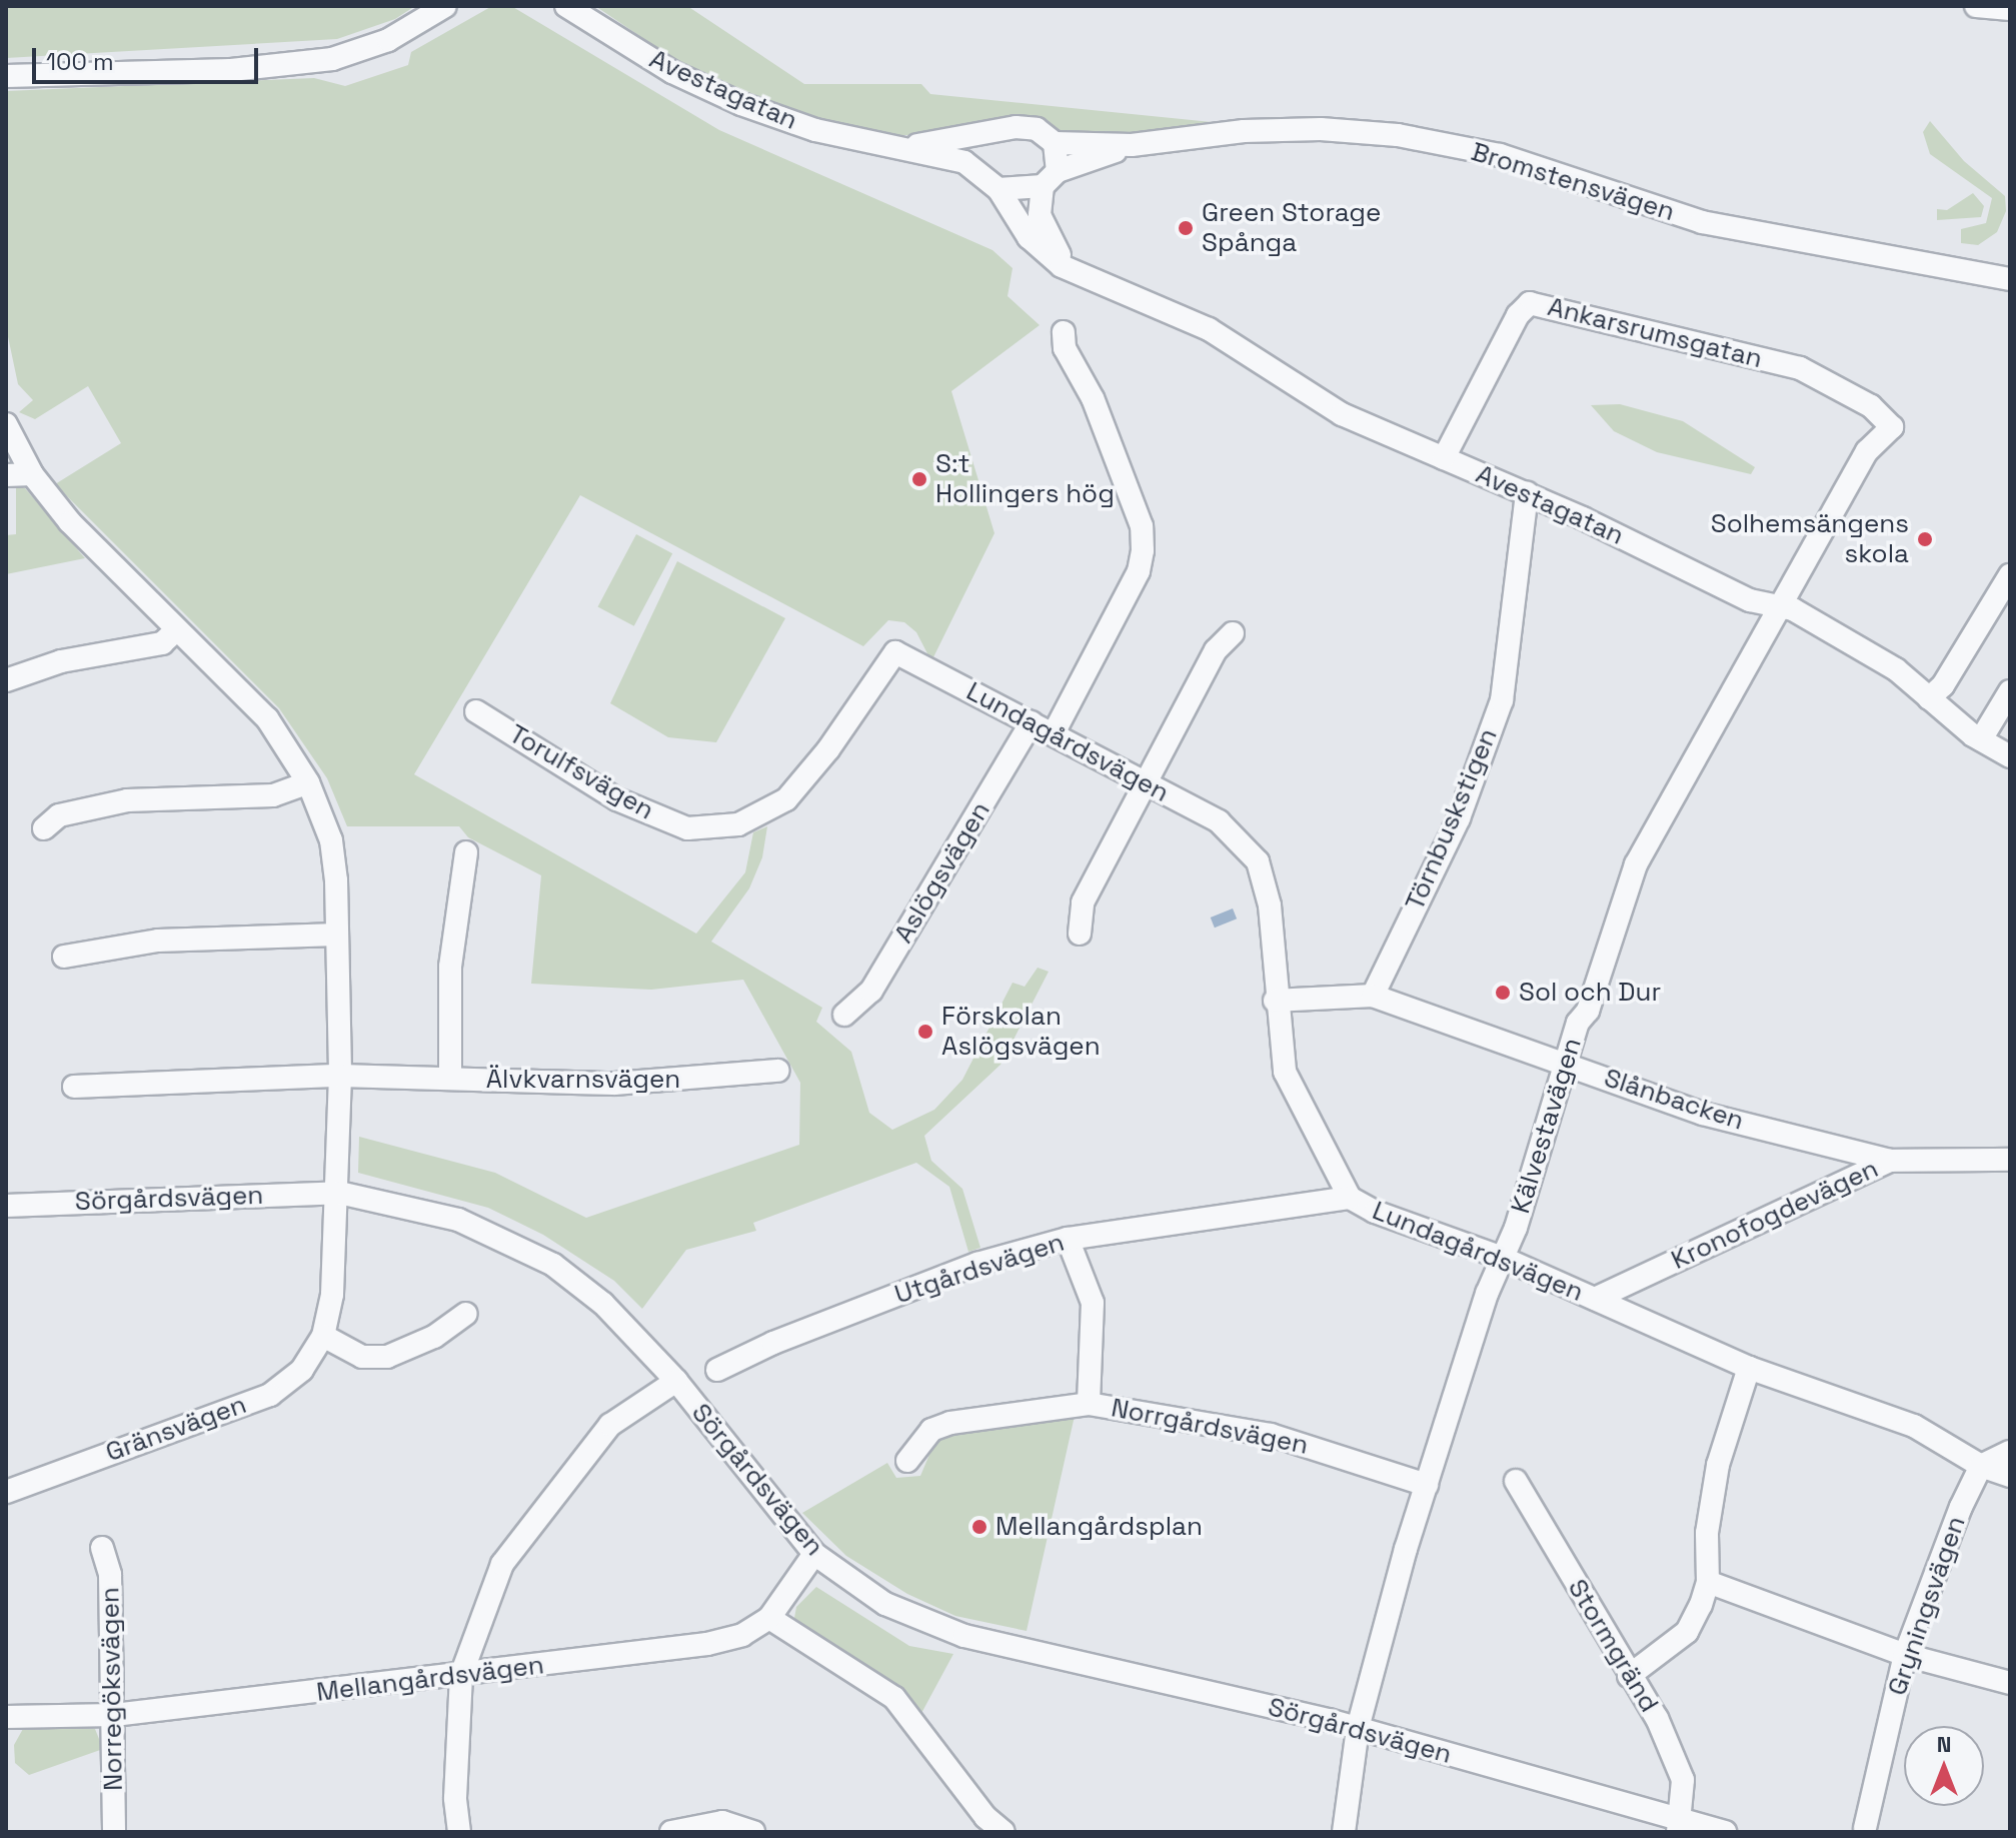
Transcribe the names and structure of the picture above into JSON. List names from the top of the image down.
{
  "streets": {
    "street": [
      "Avestagatan",
      "Bromstensvägen",
      "Ankarsrumsgatan",
      "Lundagårdsvägen",
      "Torulfsvägen",
      "Törnbuskstigen",
      "Aslögsvägen",
      "Älvkvarnsvägen",
      "Slånbacken",
      "Kälvestavägen",
      "Sörgårdsvägen",
      "Kronofogdevägen",
      "Utgårdsvägen",
      "Norrgårdsvägen",
      "Gränsvägen",
      "Gryningsvägen",
      "Stormgränd",
      "Mellangårdsvägen",
      "Norregöksvägen"
    ]
  },
  "crossings": [
    ["Avestagatan", "Bromstensvägen"],
    ["Avestagatan", "Ankarsrumsgatan"],
    ["Avestagatan", "Törnbuskstigen"],
    ["Avestagatan", "Kälvestavägen"],
    ["Ankarsrumsgatan", "Kälvestavägen"],
    ["Lundagårdsvägen", "Torulfsvägen"],
    ["Lundagårdsvägen", "Aslögsvägen"],
    ["Lundagårdsvägen", "Slånbacken"],
    ["Lundagårdsvägen", "Kälvestavägen"],
    ["Lundagårdsvägen", "Kronofogdevägen"],
    ["Lundagårdsvägen", "Utgårdsvägen"],
    ["Lundagårdsvägen", "Gryningsvägen"],
    ["Törnbuskstigen", "Slånbacken"],
    ["Slånbacken", "Kälvestavägen"],
    ["Slånbacken", "Kronofogdevägen"],
    ["Kälvestavägen", "Sörgårdsvägen"],
    ["Kälvestavägen", "Norrgårdsvägen"],
    ["Sörgårdsvägen", "Gränsvägen"],
    ["Sörgårdsvägen", "Stormgränd"],
    ["Sörgårdsvägen", "Mellangårdsvägen"],
    ["Mellangårdsvägen", "Norregöksvägen"]
  ],
  "places": [
    "Green Storage Spånga",
    "S:t Hollingers hög",
    "Solhemsängens skola",
    "Sol och Dur",
    "Förskolan Aslögsvägen",
    "Mellangårdsplan"
  ],
  "scale_bar": "100 m",
  "north": "top"
}
